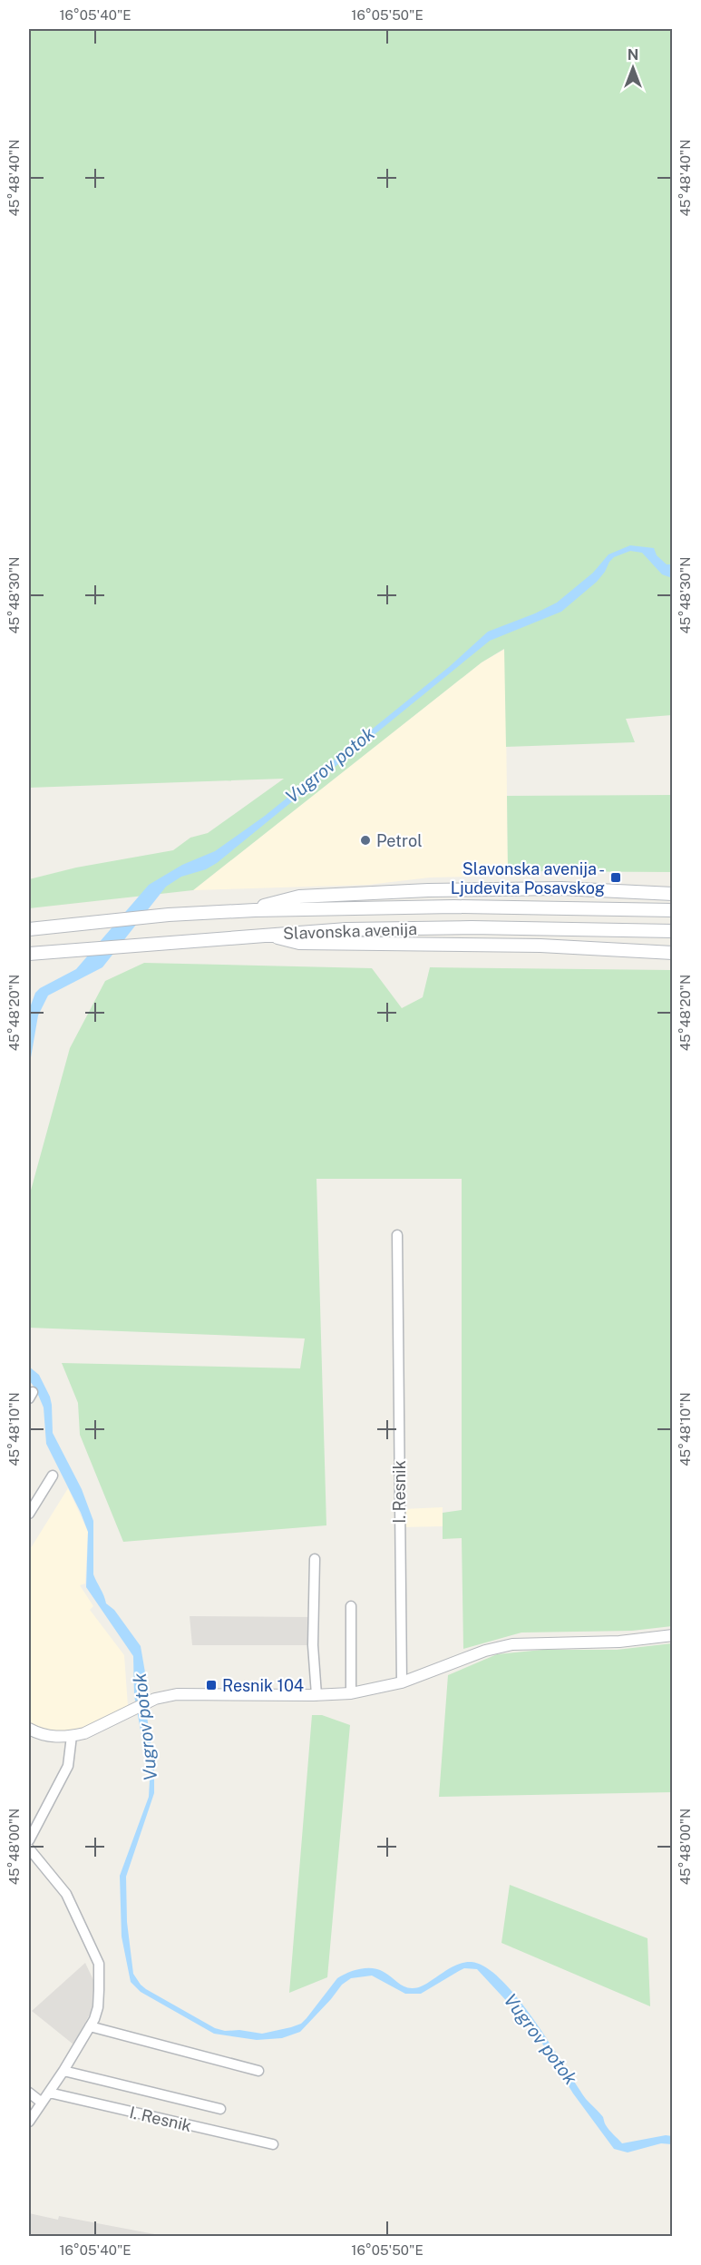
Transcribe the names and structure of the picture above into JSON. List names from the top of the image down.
{
  "streets": {
    "main road": ["Slavonska avenija"],
    "street": ["I. Resnik"]
  },
  "water": ["Vugrov potok"],
  "places": {
    "other": ["Petrol"],
    "transit": ["Slavonska avenija - Ljudevita Posavskog", "Resnik 104"]
  },
  "north": "top",
  "coordinates": [
    "16°05'40\"E",
    "16°05'50\"E",
    "45°48'40\"N",
    "45°48'30\"N",
    "45°48'20\"N",
    "45°48'10\"N",
    "45°48'00\"N"
  ]
}
